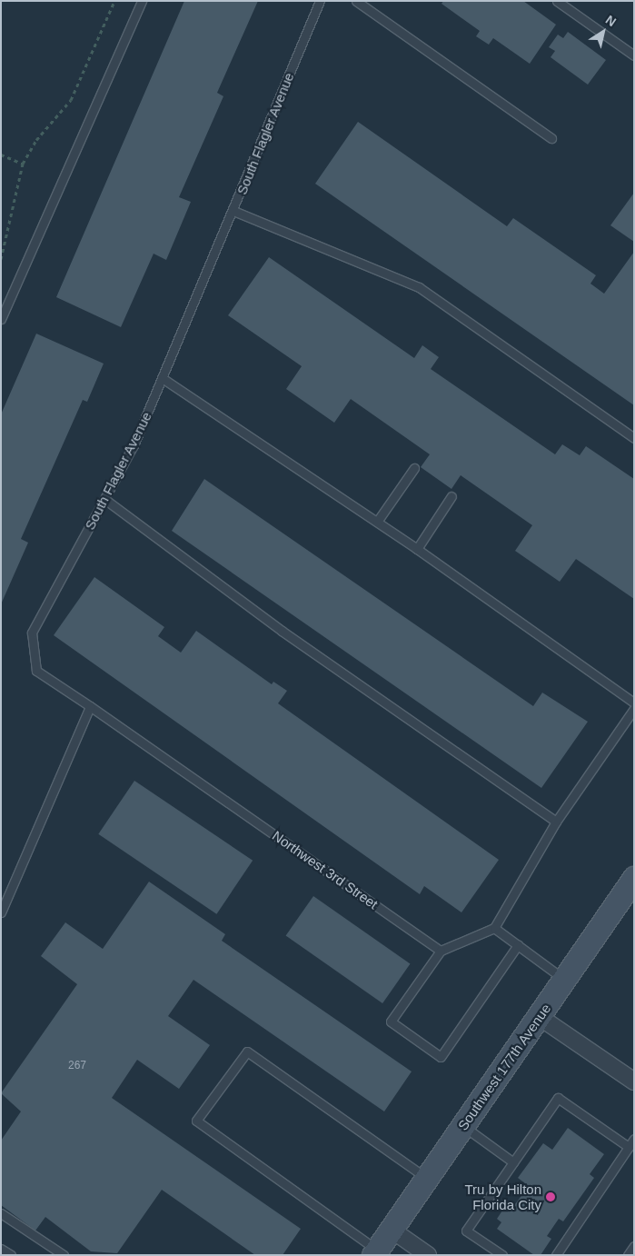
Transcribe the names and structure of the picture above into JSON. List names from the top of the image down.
{
  "streets": {
    "main road": ["Southwest 177th Avenue"],
    "lane": ["South Flagler Avenue", "Northwest 3rd Street"]
  },
  "crossings": [
    ["South Flagler Avenue", "Northwest 3rd Street"]
  ],
  "places": ["Tru by Hilton Florida City"],
  "house_numbers": ["267"],
  "north": "top right"
}
